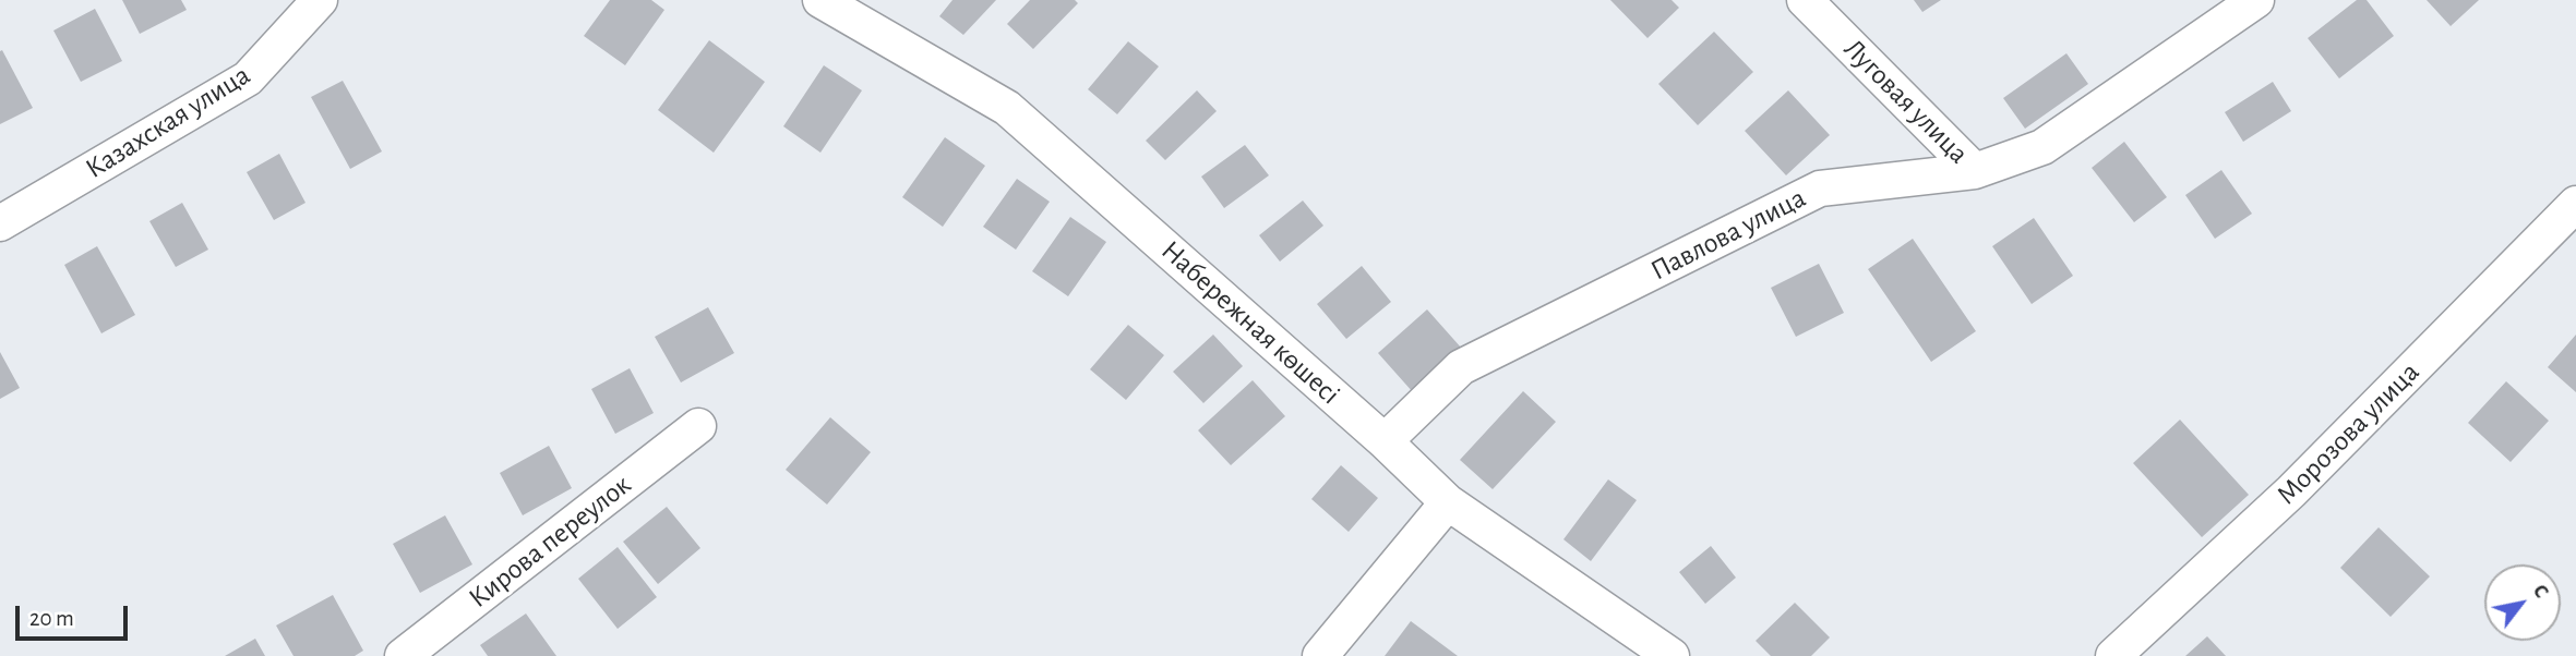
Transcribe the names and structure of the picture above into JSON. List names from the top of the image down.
{
  "streets": {
    "street": [
      "Луговая улица",
      "Казахская улица",
      "Павлова улица",
      "Набережная көшесі",
      "Морозова улица",
      "Кирова переулок"
    ]
  },
  "crossings": [
    ["Луговая улица", "Павлова улица"],
    ["Павлова улица", "Набережная көшесі"]
  ],
  "scale_bar": "20 m",
  "north": "top right"
}
